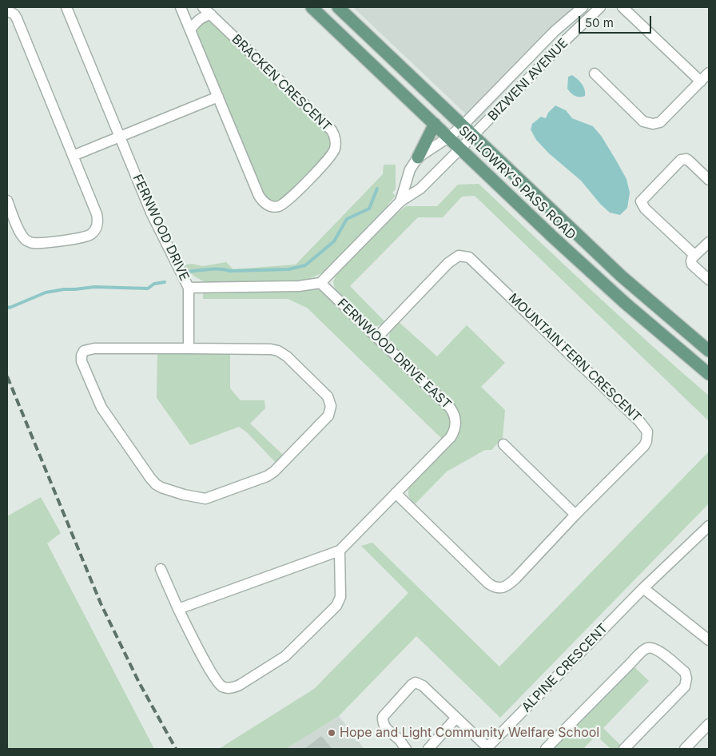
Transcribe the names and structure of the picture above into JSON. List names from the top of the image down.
{
  "streets": {
    "main road": ["SIR LOWRY'S PASS ROAD"],
    "street": [
      "BIZWENI AVENUE",
      "BRACKEN CRESCENT",
      "FERNWOOD DRIVE",
      "FERNWOOD DRIVE EAST",
      "MOUNTAIN FERN CRESCENT",
      "ALPINE CRESCENT"
    ]
  },
  "crossings": [
    ["BIZWENI AVENUE", "SIR LOWRY'S PASS ROAD"],
    ["FERNWOOD DRIVE", "FERNWOOD DRIVE EAST"],
    ["FERNWOOD DRIVE EAST", "MOUNTAIN FERN CRESCENT"]
  ],
  "places": ["Hope and Light Community Welfare School"],
  "scale_bar": "50 m"
}
